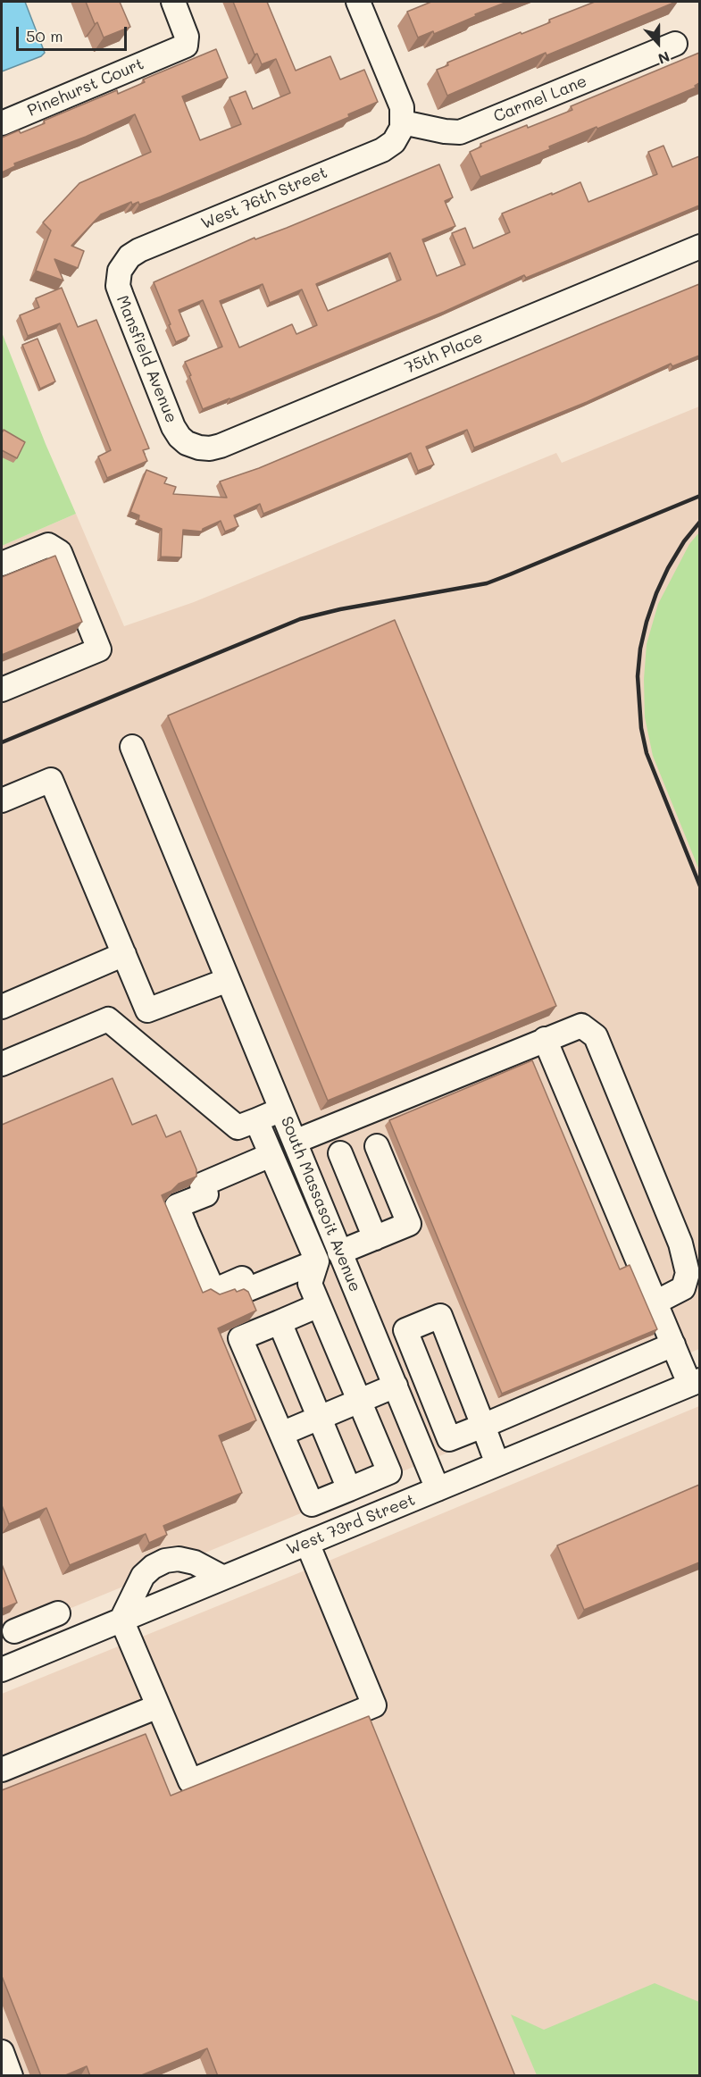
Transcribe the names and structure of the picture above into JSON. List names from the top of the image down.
{
  "streets": {
    "street": [
      "Pinehurst Court",
      "Carmel Lane",
      "West 76th Street",
      "75th Place",
      "Mansfield Avenue",
      "South Massasoit Avenue",
      "West 73rd Street"
    ]
  },
  "crossings": [
    ["Carmel Lane", "West 76th Street"],
    ["West 76th Street", "Mansfield Avenue"],
    ["75th Place", "Mansfield Avenue"],
    ["South Massasoit Avenue", "West 73rd Street"]
  ],
  "scale_bar": "50 m",
  "north": "bottom"
}
